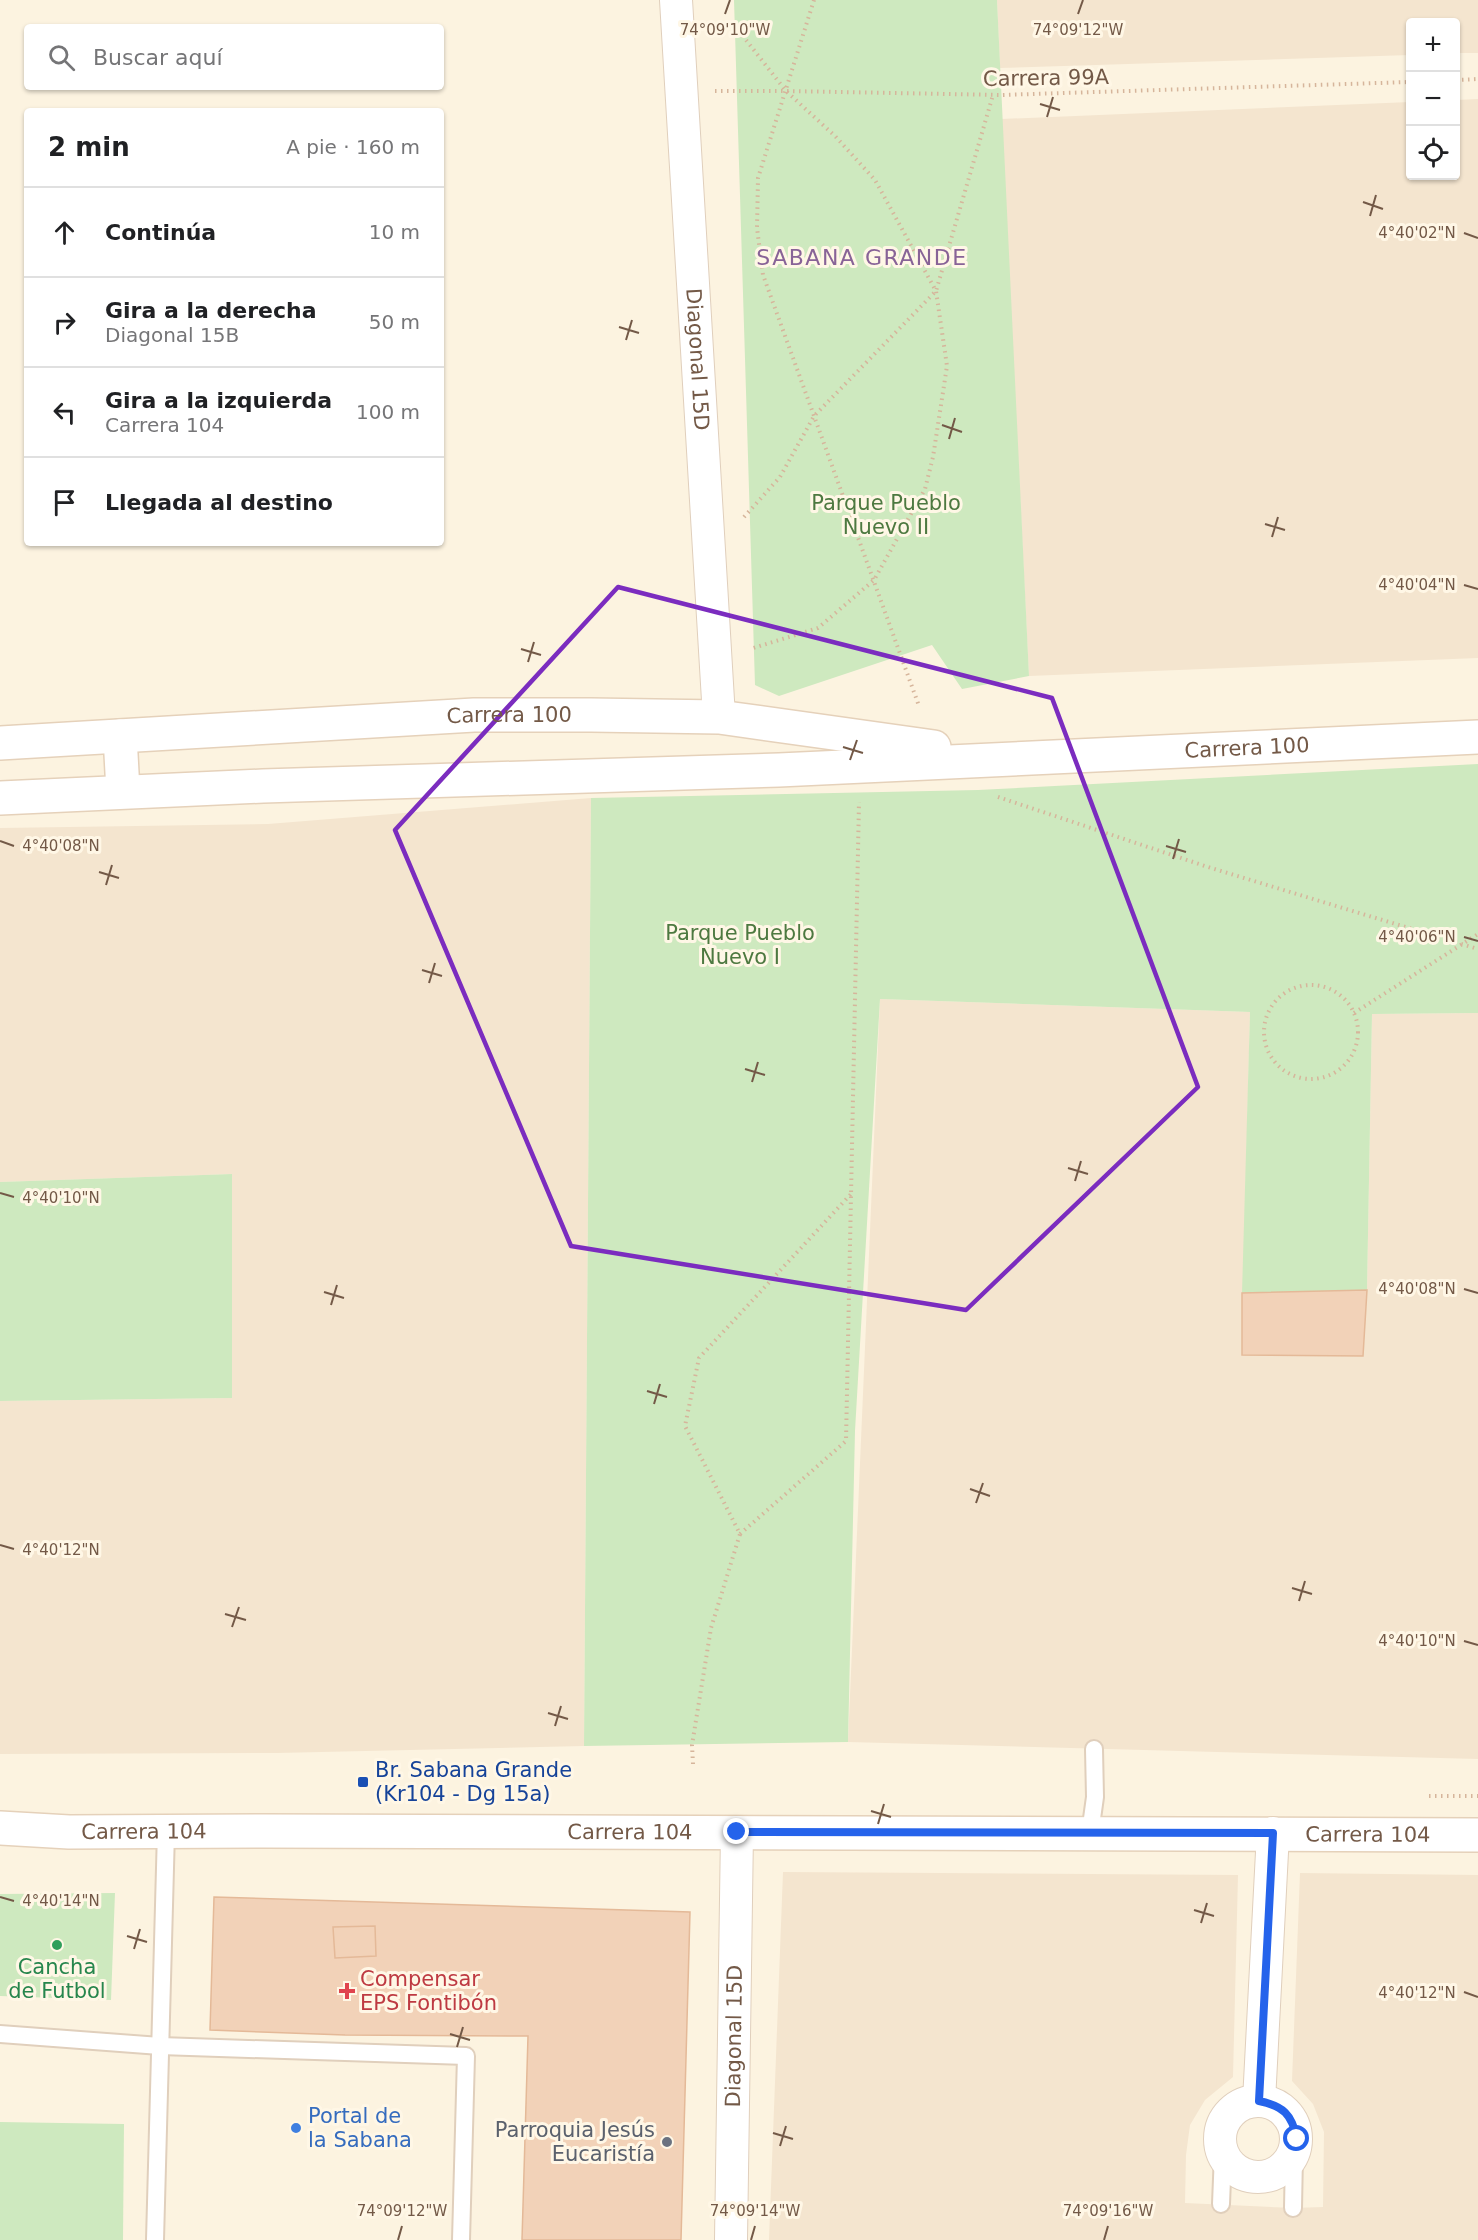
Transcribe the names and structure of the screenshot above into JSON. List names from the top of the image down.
{
  "streets": {
    "street": ["Diagonal 15D", "Carrera 100", "Carrera 104"],
    "path": ["Carrera 99A"]
  },
  "crossings": [
    ["Carrera 99A", "Diagonal 15D"],
    ["Diagonal 15D", "Carrera 100"],
    ["Diagonal 15D", "Carrera 104"]
  ],
  "districts": ["SABANA GRANDE"],
  "parks": ["Parque Pueblo Nuevo II", "Parque Pueblo Nuevo I"],
  "places": {
    "transit": ["Br. Sabana Grande (Kr104 - Dg 15a)"],
    "other": ["Cancha de Futbol", "Portal de la Sabana", "Parroquia Jesús Eucaristía"],
    "health": ["Compensar EPS Fontibón"]
  },
  "page": {
    "map_buttons": ["+", "−"],
    "search": "Buscar aquí",
    "heading": ["2 min", "A pie · 160 m"],
    "list": [
      ["Continúa", "10 m"],
      ["Gira a la derecha", "Diagonal 15B", "50 m"],
      ["Gira a la izquierda", "Carrera 104", "100 m"],
      "Llegada al destino"
    ]
  },
  "coordinates": [
    "74°09'10\"W",
    "74°09'12\"W",
    "4°40'02\"N",
    "4°40'04\"N",
    "4°40'08\"N",
    "4°40'06\"N",
    "4°40'10\"N",
    "4°40'12\"N",
    "4°40'14\"N",
    "74°09'14\"W",
    "74°09'16\"W"
  ]
}
